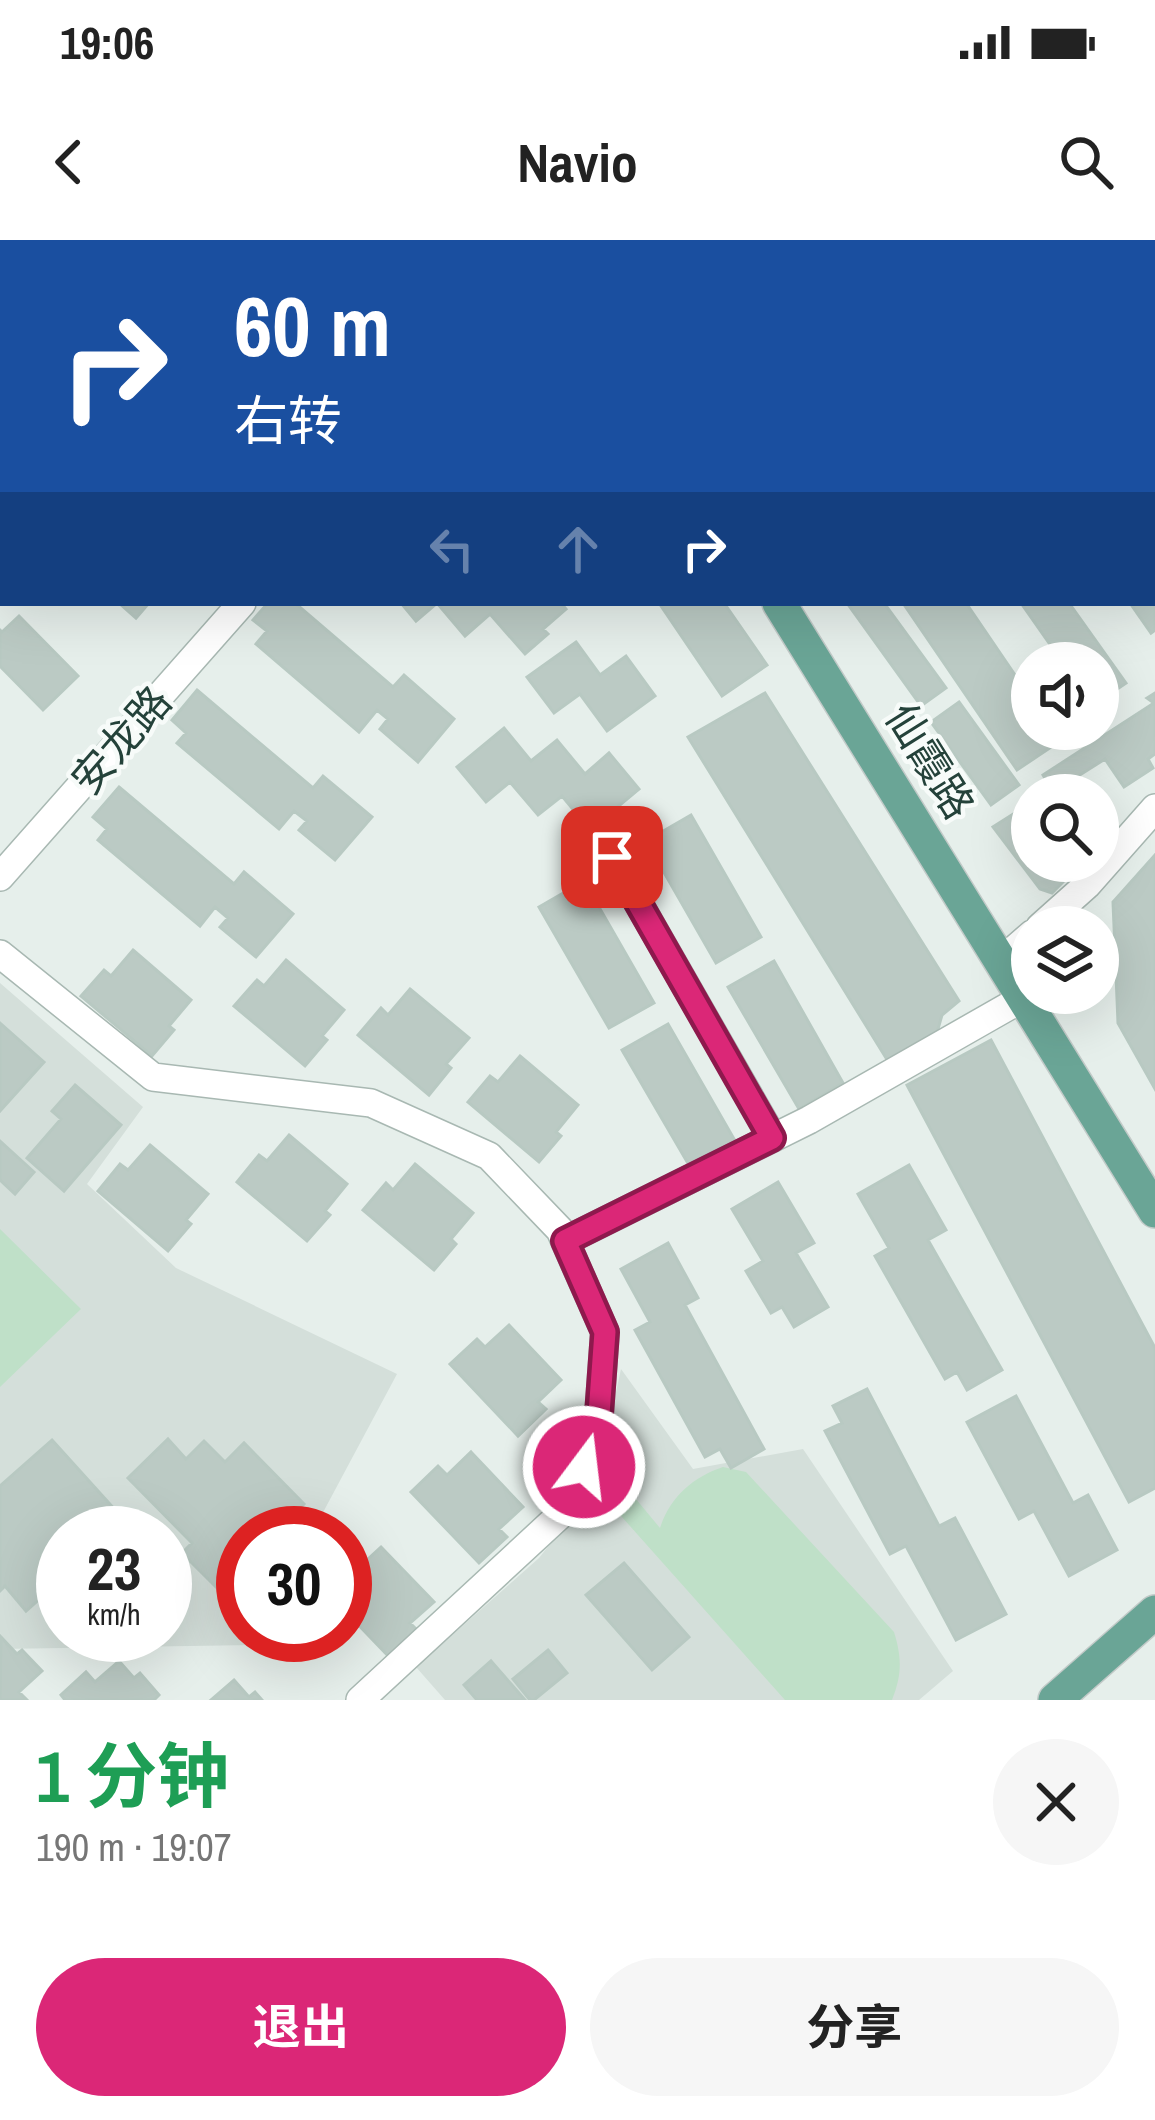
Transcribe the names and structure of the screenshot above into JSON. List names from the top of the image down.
{
  "streets": {
    "main road": ["仙霞路"],
    "street": ["安龙路"]
  },
  "page": {
    "status": "19:06",
    "header": "Navio",
    "turn": ["60 m", "右转"],
    "speed": "23 km/h",
    "limit": "30",
    "heading": ["1 分钟", "190 m · 19:07"],
    "buttons": ["退出", "分享"]
  }
}
